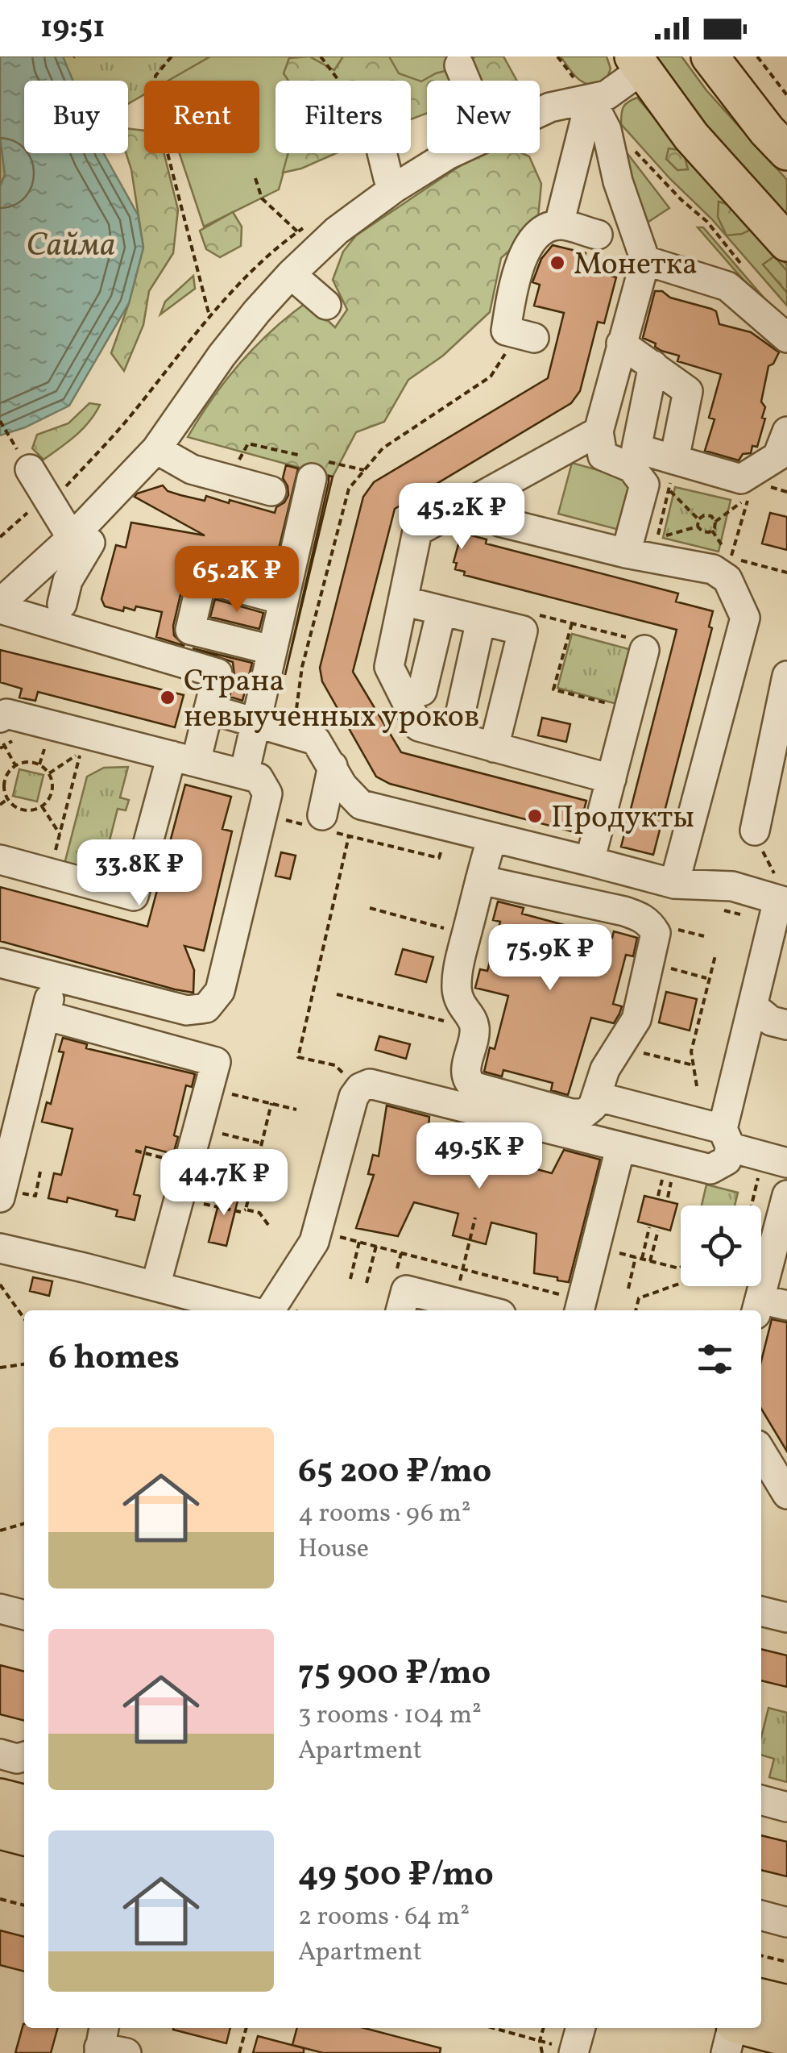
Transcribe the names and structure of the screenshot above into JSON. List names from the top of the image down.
{
  "water": ["Сайма"],
  "places": ["Монетка", "Страна невыученных уроков", "Продукты"],
  "page": {
    "status": "19:51",
    "chip": [
      "Buy",
      "Rent",
      "Filters",
      "New"
    ],
    "price": [
      "45.2K ₽",
      "65.2K ₽",
      "33.8K ₽",
      "75.9K ₽",
      "49.5K ₽",
      "44.7K ₽"
    ],
    "heading": "6 homes",
    "list": [
      {
        "name": "65 200 ₽/mo",
        "note": "4 rooms · 96 m² · House"
      },
      {
        "name": "75 900 ₽/mo",
        "note": "3 rooms · 104 m² · Apartment"
      },
      {
        "name": "49 500 ₽/mo",
        "note": "2 rooms · 64 m² · Apartment"
      }
    ]
  }
}
